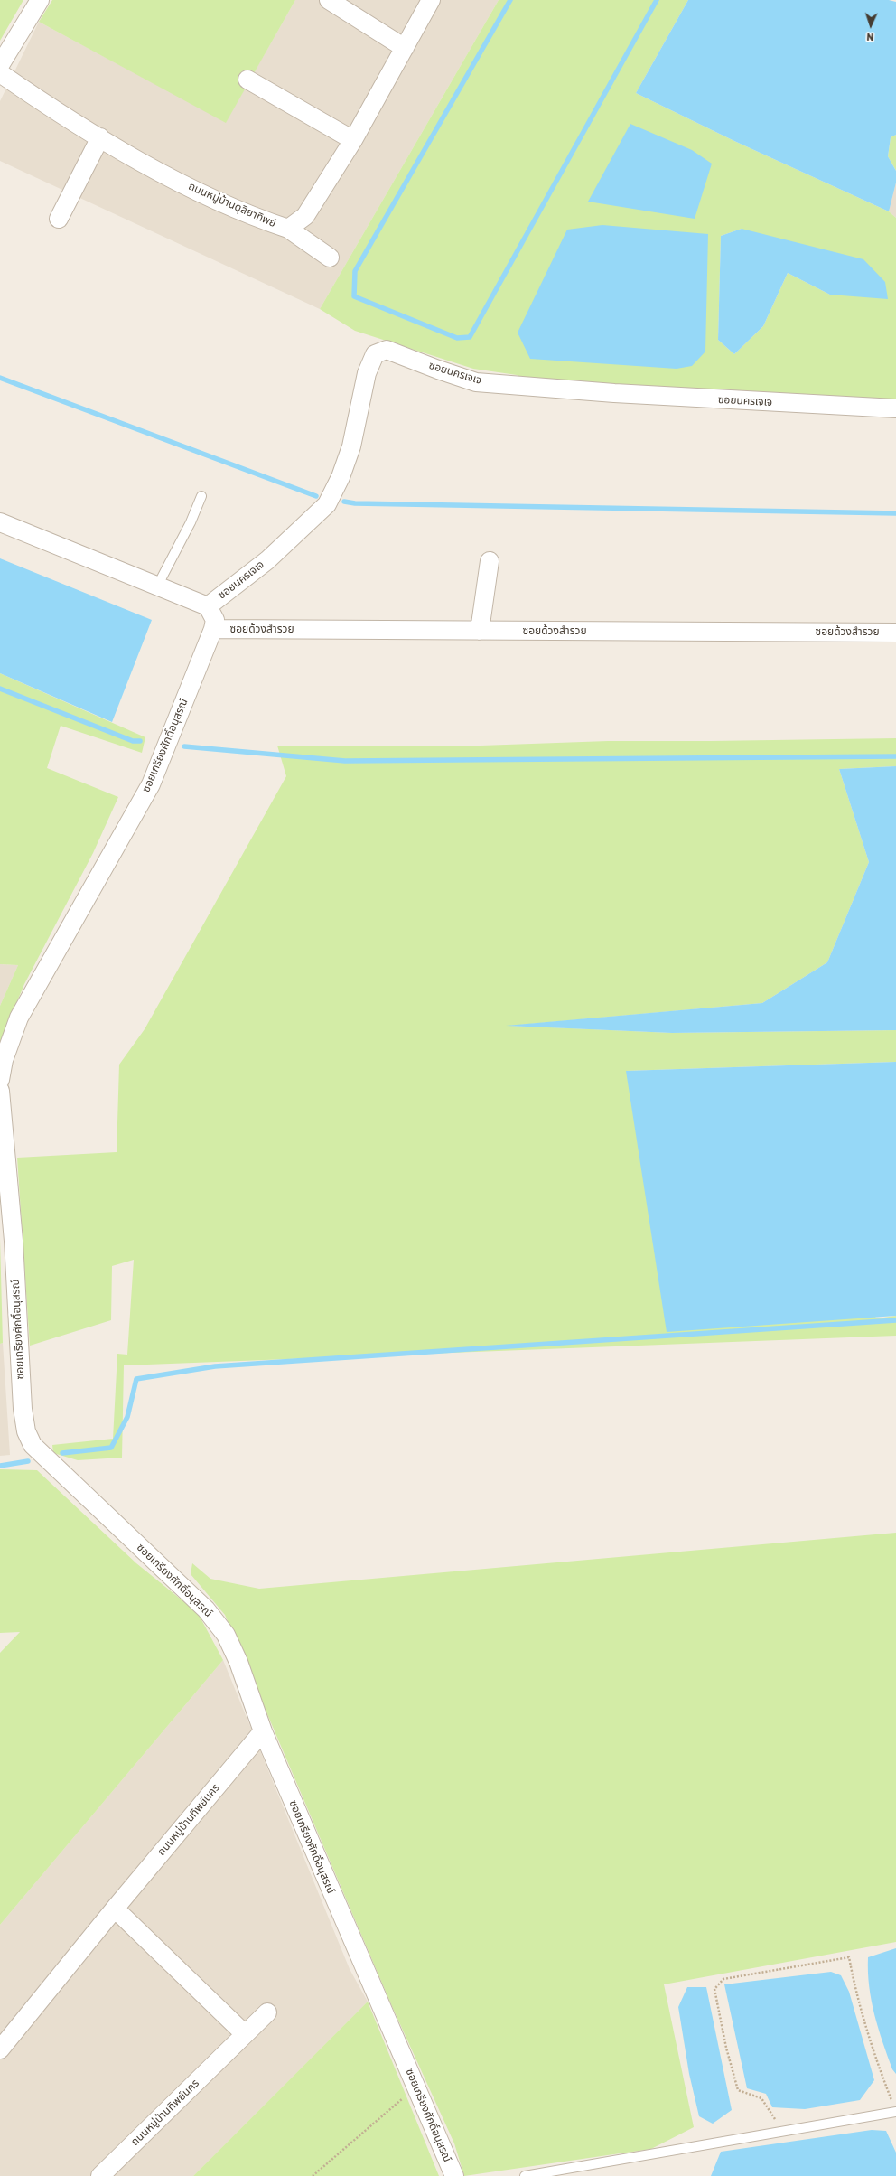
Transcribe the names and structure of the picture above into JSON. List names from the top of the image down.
{
  "streets": {
    "street": [
      "ถนนหมู่บ้านดุลิยาทิพย์",
      "ซอยนครเจเจ",
      "ซอยด้วงสำรวย",
      "ซอยเกรียงศักดิ์อนุสรณ์",
      "ถนนหมู่บ้านทิพย์นคร"
    ]
  },
  "crossings": [
    ["ซอยนครเจเจ", "ซอยเกรียงศักดิ์อนุสรณ์"],
    ["ซอยด้วงสำรวย", "ซอยเกรียงศักดิ์อนุสรณ์"],
    ["ซอยเกรียงศักดิ์อนุสรณ์", "ถนนหมู่บ้านทิพย์นคร"]
  ],
  "north": "bottom"
}
